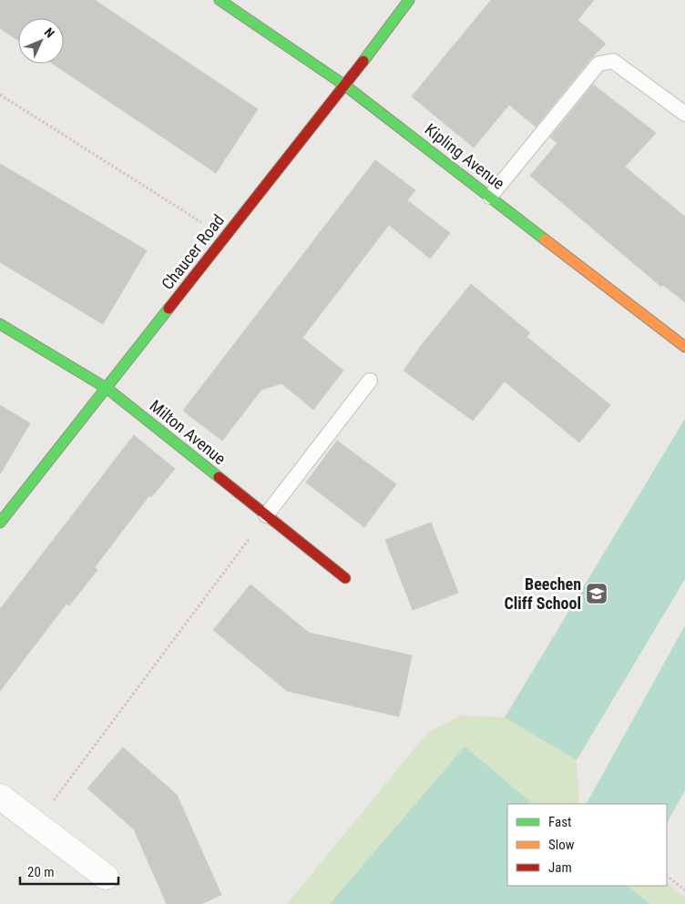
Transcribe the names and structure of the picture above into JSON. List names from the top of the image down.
{
  "streets": {
    "street": ["Kipling Avenue", "Chaucer Road", "Milton Avenue"]
  },
  "crossings": [
    ["Kipling Avenue", "Chaucer Road"],
    ["Chaucer Road", "Milton Avenue"]
  ],
  "places": {
    "school or university": ["Beechen Cliff School"]
  },
  "legend": ["Fast", "Slow", "Jam"],
  "scale_bar": "20 m",
  "north": "top right"
}
